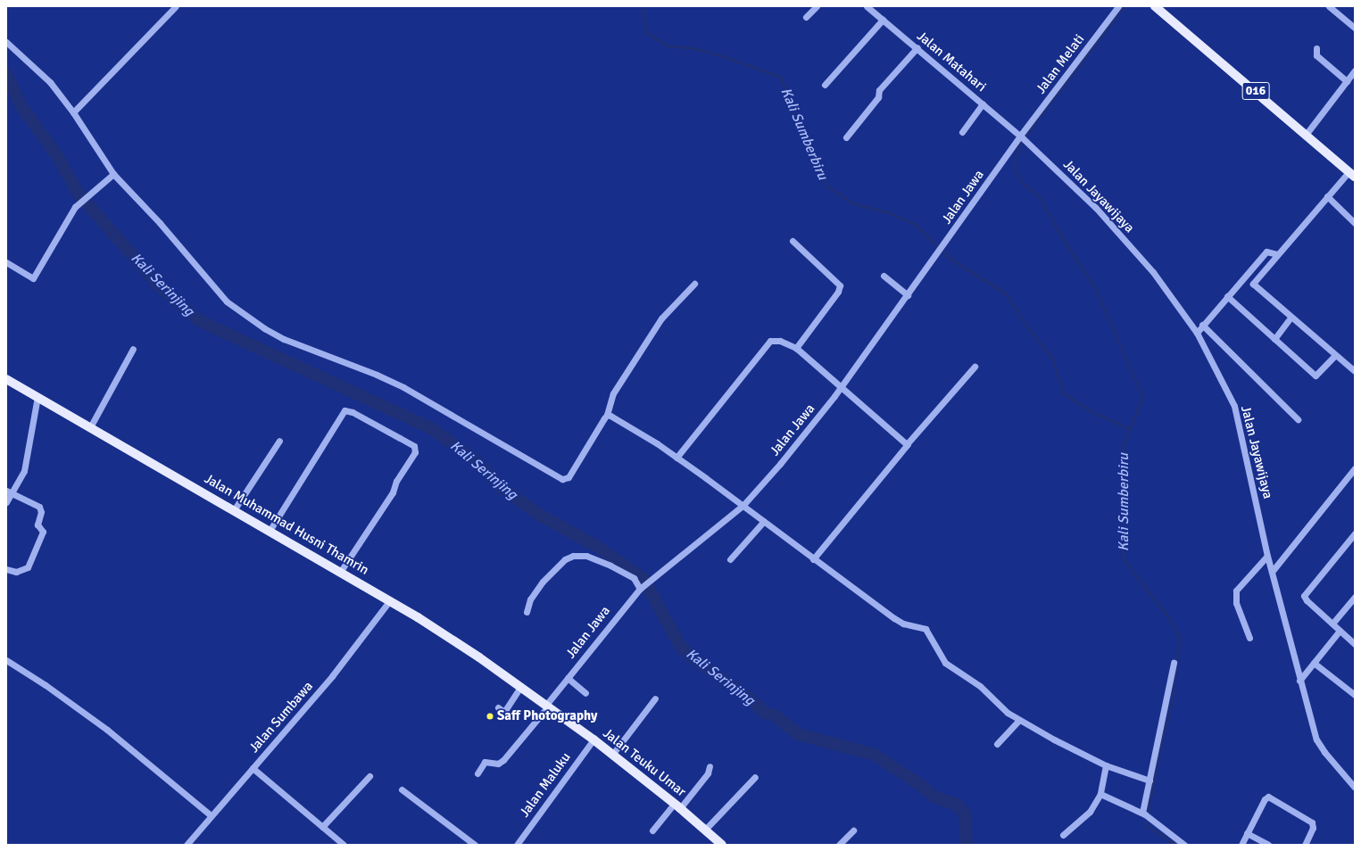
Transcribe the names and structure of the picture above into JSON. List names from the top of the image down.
{
  "streets": {
    "main road": ["016", "Jalan Muhammad Husni Thamrin", "Jalan Teuku Umar"],
    "street": [
      "Jalan Matahari",
      "Jalan Melati",
      "Jalan Jayawijaya",
      "Jalan Jawa",
      "Jalan Sumbawa",
      "Jalan Maluku"
    ]
  },
  "crossings": [
    ["Jalan Matahari", "Jalan Melati"],
    ["Jalan Matahari", "Jalan Jayawijaya"],
    ["Jalan Matahari", "Jalan Jawa"],
    ["Jalan Melati", "Jalan Jayawijaya"],
    ["Jalan Melati", "Jalan Jawa"],
    ["Jalan Jayawijaya", "Jalan Jawa"],
    ["Jalan Jawa", "Jalan Muhammad Husni Thamrin"],
    ["Jalan Jawa", "Jalan Teuku Umar"],
    ["Jalan Muhammad Husni Thamrin", "Jalan Sumbawa"],
    ["Jalan Muhammad Husni Thamrin", "Jalan Teuku Umar"],
    ["Jalan Teuku Umar", "Jalan Maluku"]
  ],
  "water": ["Kali Sumberbiru", "Kali Serinjing"],
  "places": ["Saff Photography"]
}
